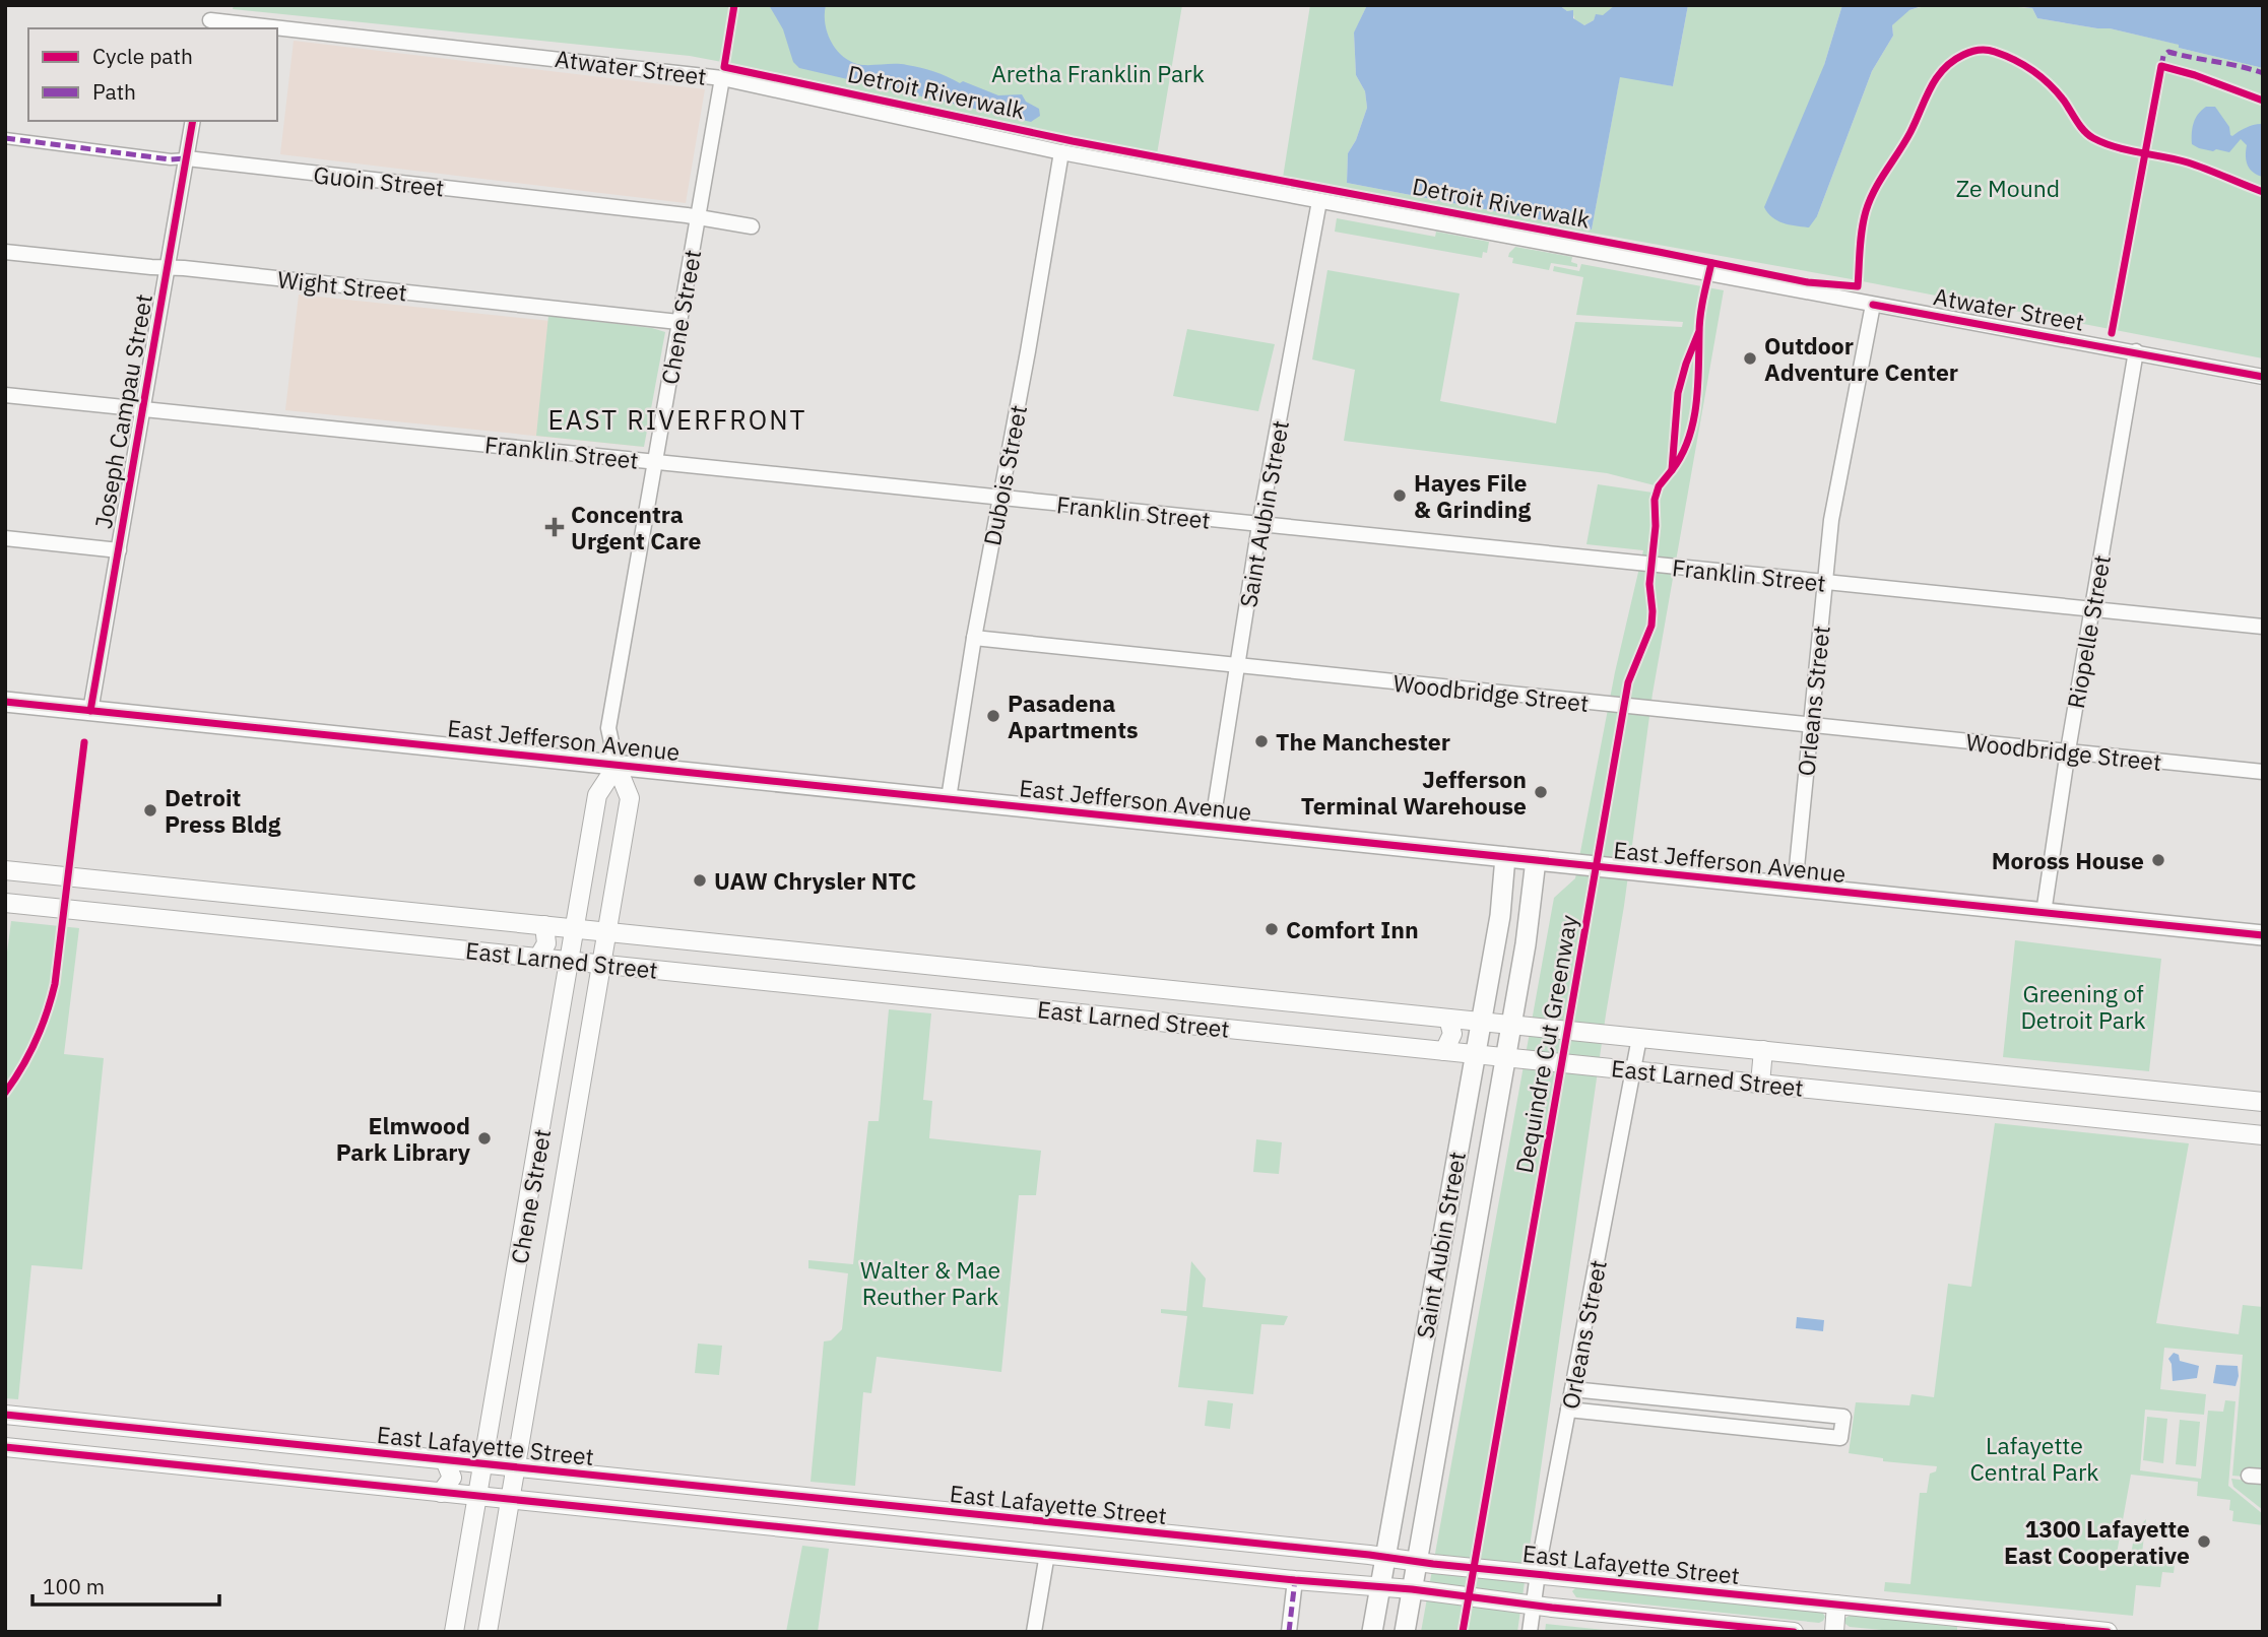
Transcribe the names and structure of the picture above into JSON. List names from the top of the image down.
{
  "streets": {
    "main road": ["Saint Aubin Street", "East Jefferson Avenue"],
    "street": [
      "Atwater Street",
      "Guoin Street",
      "Wight Street",
      "Chene Street",
      "Joseph Campau Street",
      "Franklin Street",
      "Dubois Street",
      "Riopelle Street",
      "Woodbridge Street",
      "Orleans Street",
      "East Larned Street",
      "East Lafayette Street"
    ],
    "cycle path": ["Detroit Riverwalk", "Dequindre Cut Greenway"]
  },
  "crossings": [
    ["Atwater Street", "Chene Street"],
    ["Atwater Street", "Dubois Street"],
    ["Atwater Street", "Saint Aubin Street"],
    ["Atwater Street", "Riopelle Street"],
    ["Atwater Street", "Orleans Street"],
    ["Guoin Street", "Chene Street"],
    ["Guoin Street", "Joseph Campau Street"],
    ["Wight Street", "Chene Street"],
    ["Wight Street", "Joseph Campau Street"],
    ["Chene Street", "Franklin Street"],
    ["Chene Street", "East Jefferson Avenue"],
    ["Chene Street", "East Larned Street"],
    ["Chene Street", "East Lafayette Street"],
    ["Joseph Campau Street", "Franklin Street"],
    ["Joseph Campau Street", "East Jefferson Avenue"],
    ["Franklin Street", "Dubois Street"],
    ["Franklin Street", "Saint Aubin Street"],
    ["Franklin Street", "Riopelle Street"],
    ["Franklin Street", "Orleans Street"],
    ["Dubois Street", "Woodbridge Street"],
    ["Dubois Street", "East Jefferson Avenue"],
    ["Saint Aubin Street", "Woodbridge Street"],
    ["Saint Aubin Street", "East Jefferson Avenue"],
    ["Saint Aubin Street", "East Larned Street"],
    ["Saint Aubin Street", "East Lafayette Street"],
    ["Riopelle Street", "Woodbridge Street"],
    ["Riopelle Street", "East Jefferson Avenue"],
    ["Woodbridge Street", "Orleans Street"],
    ["Orleans Street", "East Jefferson Avenue"],
    ["Orleans Street", "East Larned Street"],
    ["Orleans Street", "East Lafayette Street"]
  ],
  "districts": ["EAST RIVERFRONT"],
  "parks": [
    "Aretha Franklin Park",
    "Ze Mound",
    "Greening of Detroit Park",
    "Walter & Mae Reuther Park",
    "Lafayette Central Park"
  ],
  "places": {
    "other": [
      "Outdoor Adventure Center",
      "Hayes File & Grinding",
      "Pasadena Apartments",
      "The Manchester",
      "Jefferson Terminal Warehouse",
      "Detroit Press Bldg",
      "Moross House",
      "UAW Chrysler NTC",
      "Comfort Inn",
      "Elmwood Park Library",
      "1300 Lafayette East Cooperative"
    ],
    "health": ["Concentra Urgent Care"]
  },
  "legend": ["Cycle path", "Path"],
  "scale_bar": "100 m"
}
